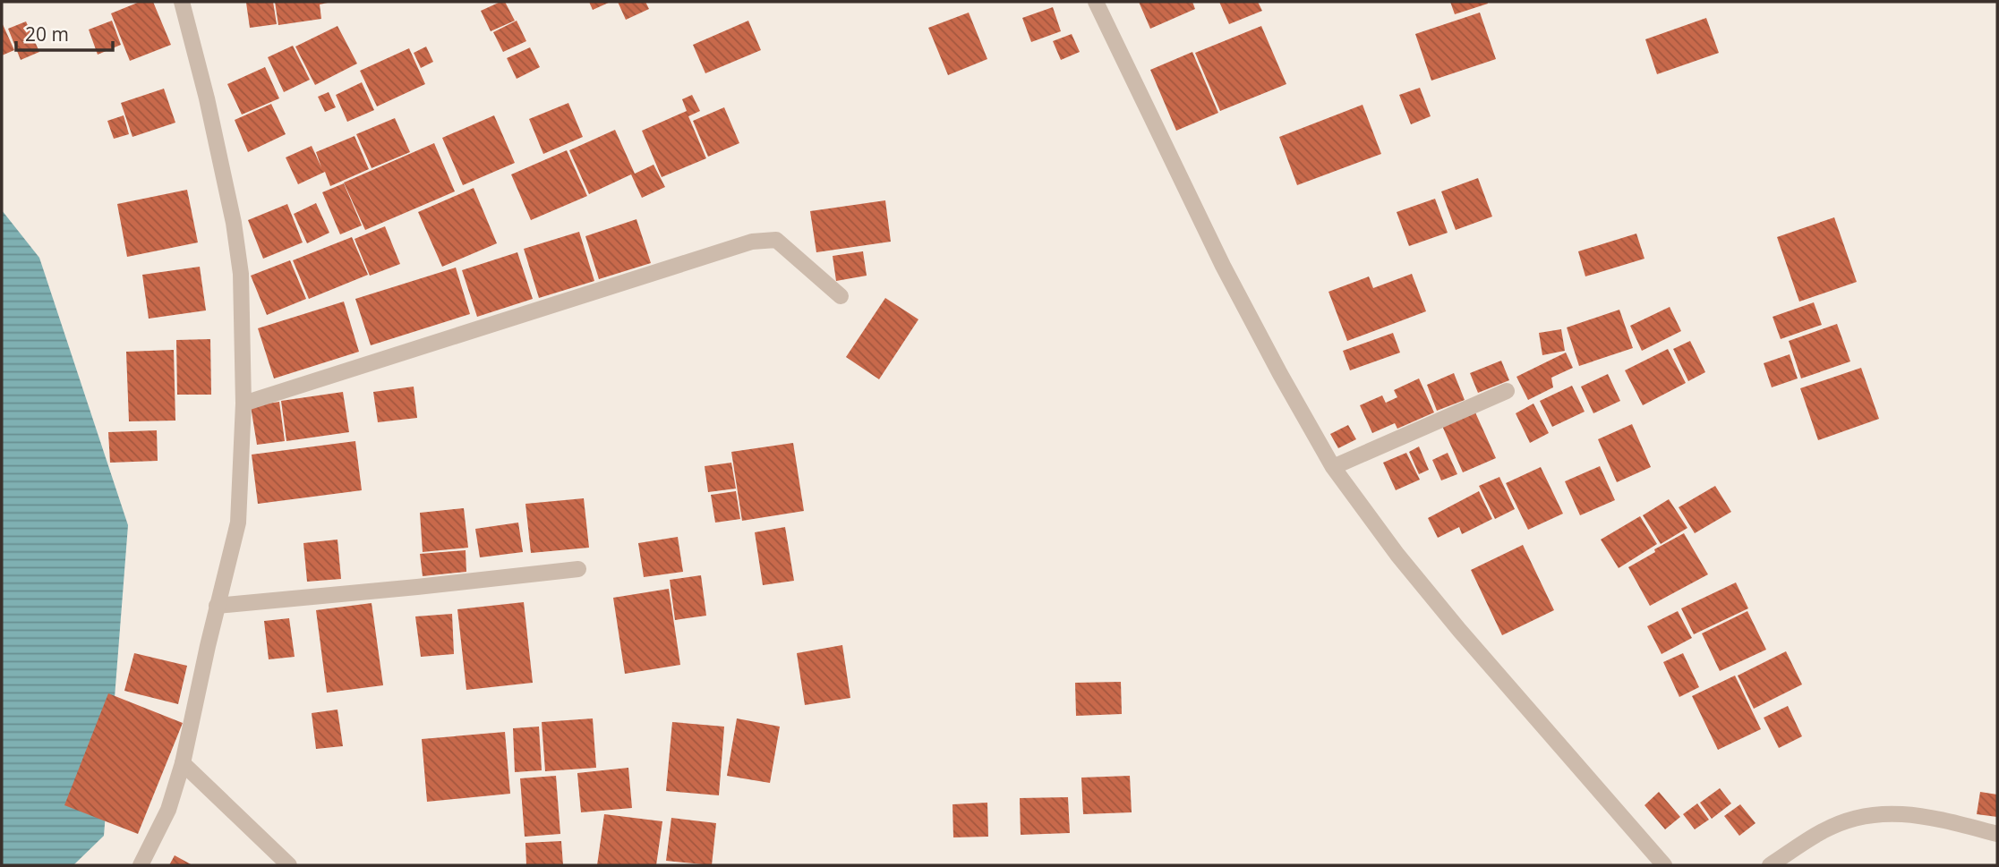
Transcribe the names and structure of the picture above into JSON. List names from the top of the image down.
{
  "scale_bar": "20 m"
}
